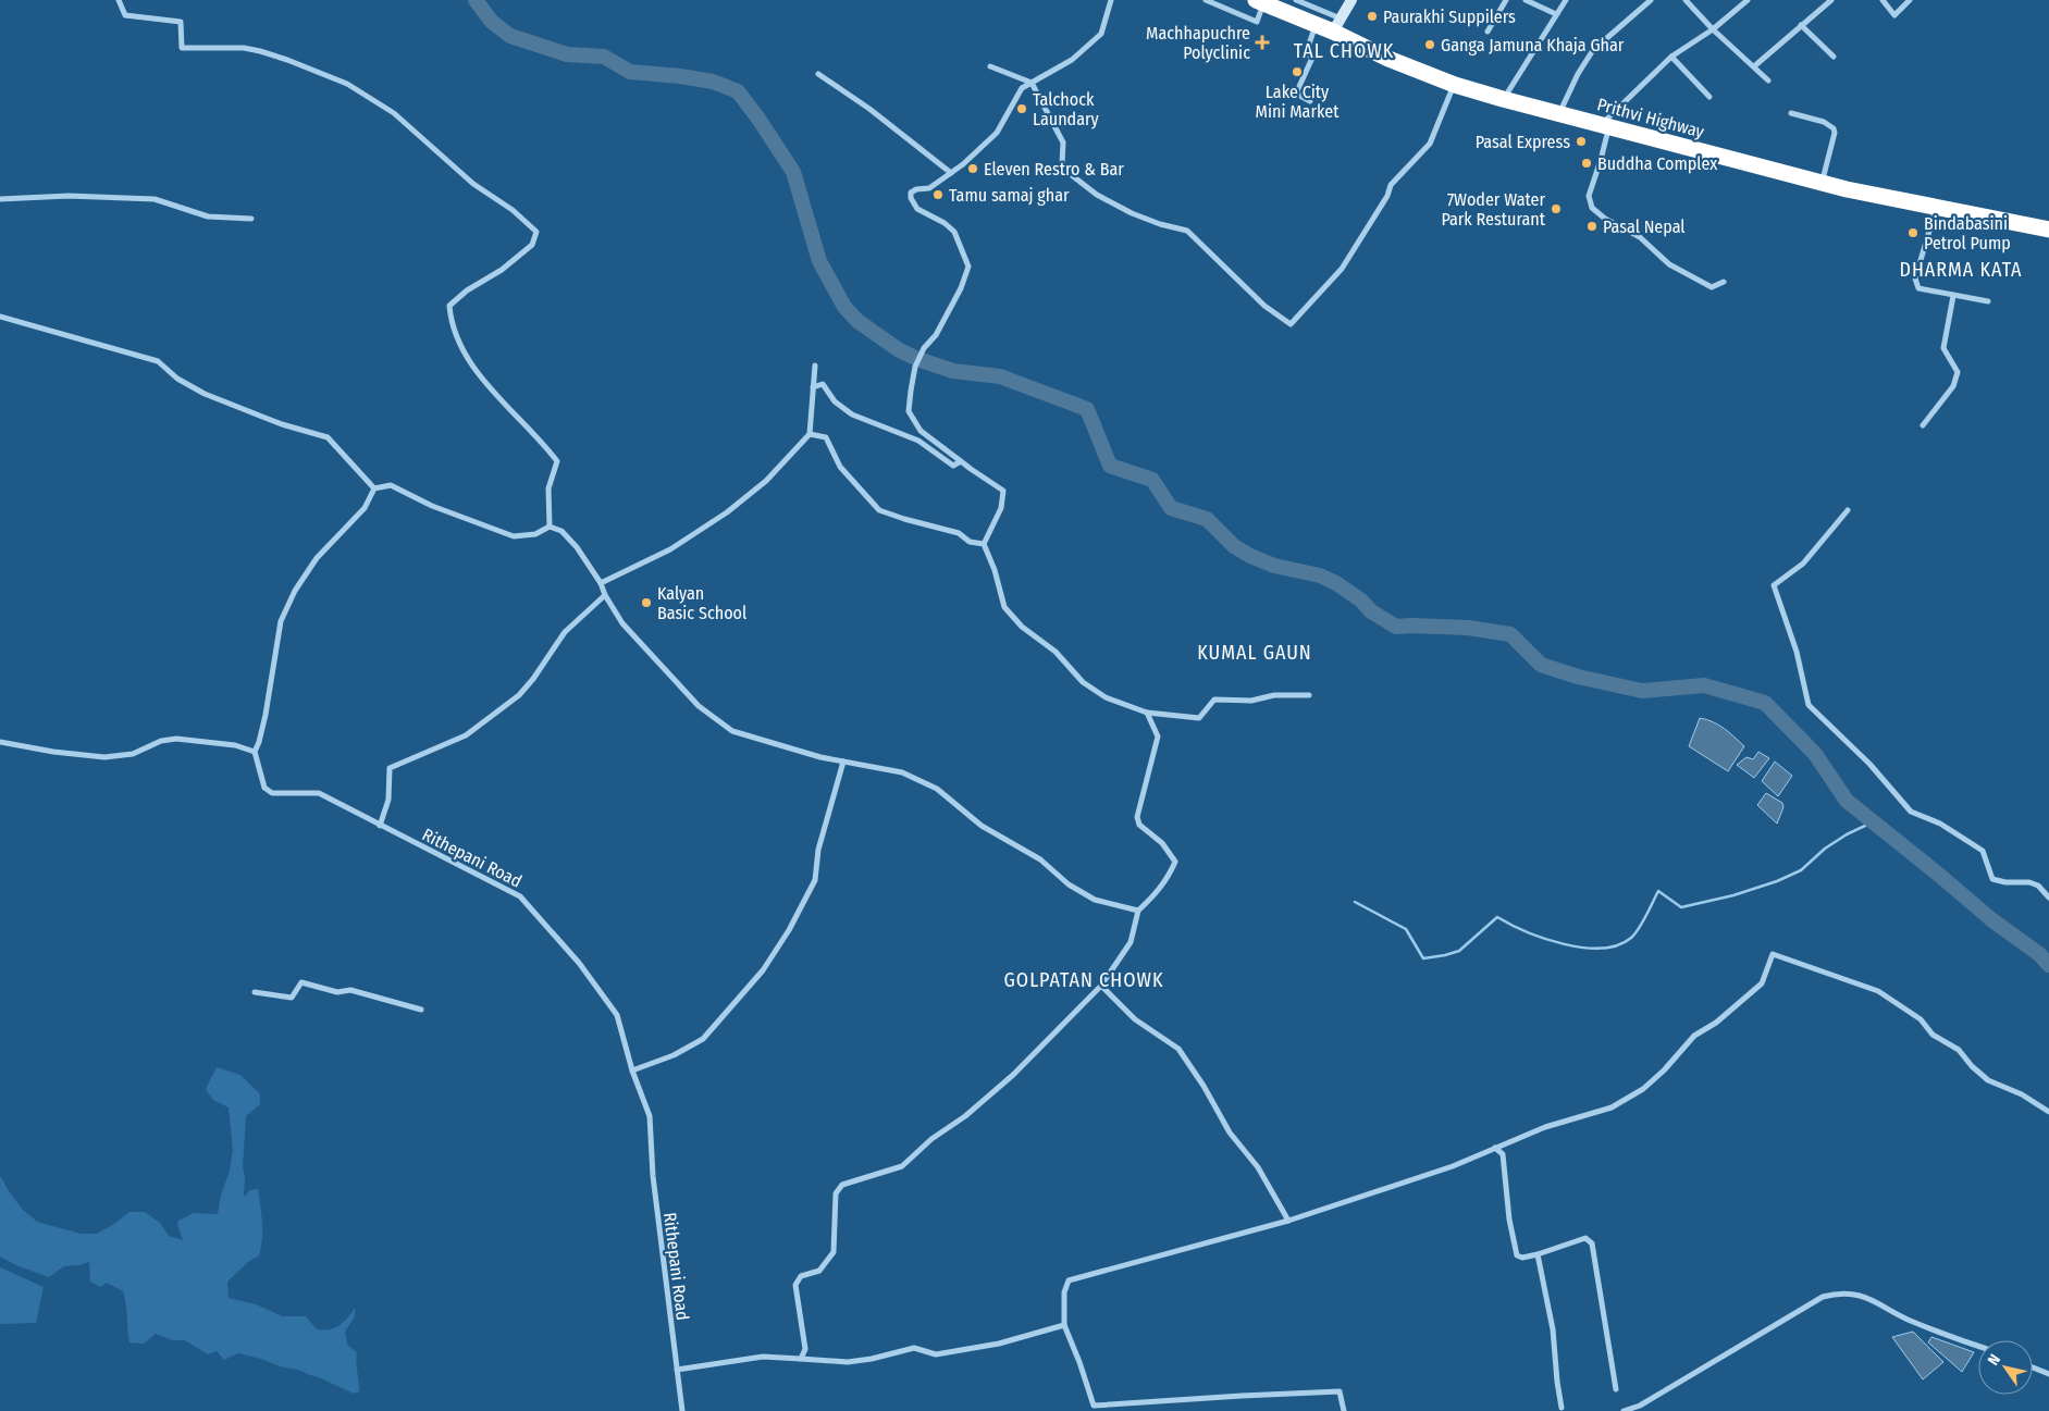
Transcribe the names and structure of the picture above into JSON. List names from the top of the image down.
{
  "streets": {
    "highway": ["Prithvi Highway"],
    "street": ["Rithepani Road"]
  },
  "districts": [
    "TAL CHOWK",
    "DHARMA KATA",
    "KUMAL GAUN",
    "GOLPATAN CHOWK"
  ],
  "places": {
    "other": [
      "Paurakhi Suppilers",
      "Ganga Jamuna Khaja Ghar",
      "Lake City Mini Market",
      "Talchock Laundary",
      "Pasal Express",
      "Buddha Complex",
      "Eleven Restro & Bar",
      "Tamu samaj ghar",
      "7Woder Water Park Resturant",
      "Pasal Nepal",
      "Bindabasini Petrol Pump",
      "Kalyan Basic School"
    ],
    "health": ["Machhapuchre Polyclinic"]
  },
  "north": "top left"
}
